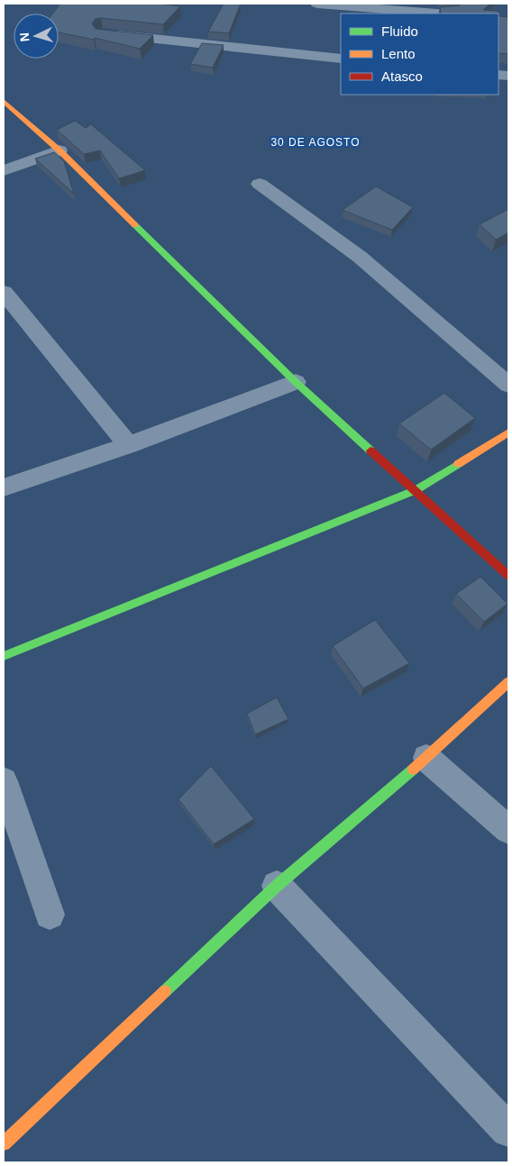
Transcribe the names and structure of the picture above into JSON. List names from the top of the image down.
{
  "districts": ["30 DE AGOSTO"],
  "legend": ["Fluido", "Lento", "Atasco"],
  "north": "left"
}
